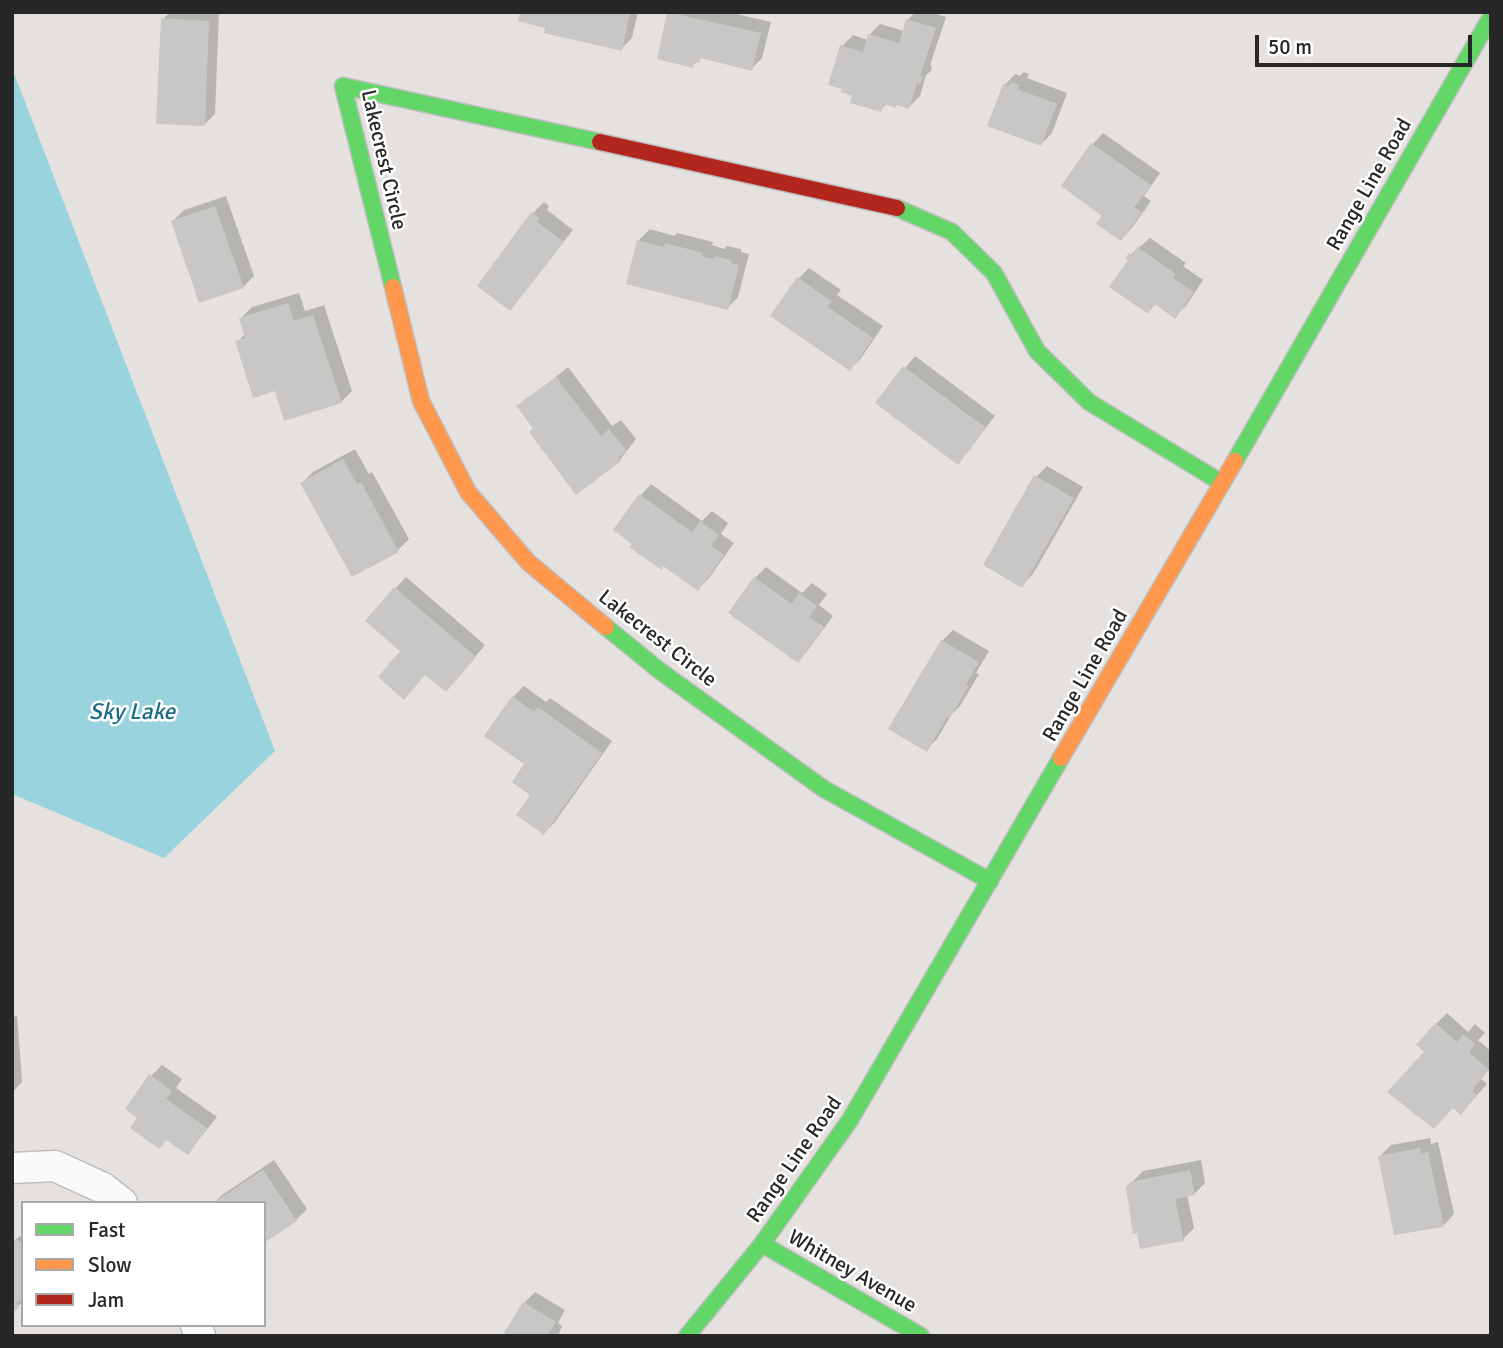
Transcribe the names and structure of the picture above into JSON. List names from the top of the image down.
{
  "streets": {
    "street": ["Lakecrest Circle", "Range Line Road", "Whitney Avenue"]
  },
  "crossings": [
    ["Lakecrest Circle", "Range Line Road"],
    ["Range Line Road", "Whitney Avenue"]
  ],
  "water": ["Sky Lake"],
  "legend": ["Fast", "Slow", "Jam"],
  "scale_bar": "50 m"
}
